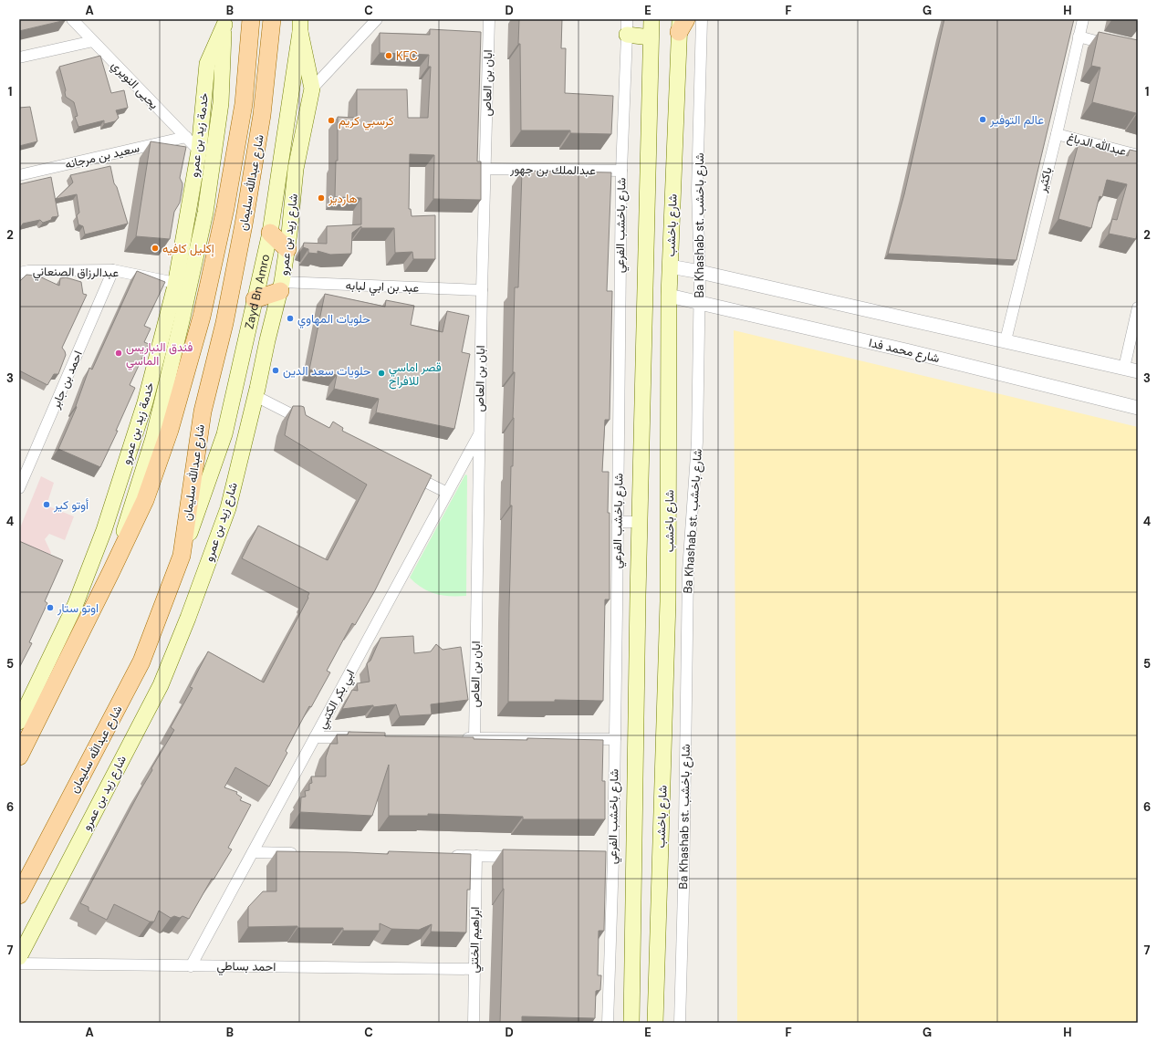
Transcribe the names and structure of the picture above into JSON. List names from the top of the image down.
{
  "streets": {
    "main road": [
      "خدمة زيد بن عمرو",
      "شارع عبدالله سليمان",
      "شارع باخشب",
      "شارع زيد بن عمرو",
      "Zayd Bn Amro"
    ],
    "street": [
      "ابان بن العاص",
      "يحيى النويري",
      "عبدالله الدباغ",
      "سعيد بن مرجانه",
      "عبدالملك بن جهور",
      "باكثير",
      "شارع باخشب الفرعي",
      "Ba Khashab st. شارع باخشب",
      "عبدالرزاق الصنعاني",
      "عبد بن ابي لبابه",
      "شارع محمد فدا",
      "احمد بن جابر",
      "ابي بكر الكتبي",
      "ابراهيم الختني",
      "احمد بساطي"
    ]
  },
  "crossings": [
    ["ابان بن العاص", "عبدالملك بن جهور"],
    ["ابان بن العاص", "عبد بن ابي لبابه"],
    ["ابان بن العاص", "ابي بكر الكتبي"],
    ["يحيى النويري", "خدمة زيد بن عمرو"],
    ["يحيى النويري", "سعيد بن مرجانه"],
    ["خدمة زيد بن عمرو", "عبدالرزاق الصنعاني"],
    ["عبدالله الدباغ", "باكثير"],
    ["عبدالملك بن جهور", "شارع باخشب الفرعي"],
    ["شارع عبدالله سليمان", "Zayd Bn Amro"],
    ["شارع باخشب", "شارع محمد فدا"],
    ["Ba Khashab st. شارع باخشب", "شارع محمد فدا"],
    ["شارع زيد بن عمرو", "عبد بن ابي لبابه"],
    ["شارع زيد بن عمرو", "Zayd Bn Amro"],
    ["عبدالرزاق الصنعاني", "احمد بن جابر"],
    ["ابي بكر الكتبي", "احمد بساطي"],
    ["ابراهيم الختني", "احمد بساطي"]
  ],
  "places": [
    "KFC",
    "عالم التوفير",
    "كرسبي كريم",
    "هارديز",
    "إكليل كافيه",
    "حلويات المهاوي",
    "فندق النباريس الماسي",
    "حلويات سعد الدين",
    "قصر اماسي للافراح",
    "أوتو كير",
    "اوتو ستار"
  ],
  "grid": {
    "columns": [
      "A",
      "B",
      "C",
      "D",
      "E",
      "F",
      "G",
      "H"
    ],
    "rows": [
      "1",
      "2",
      "3",
      "4",
      "5",
      "6",
      "7"
    ]
  }
}
